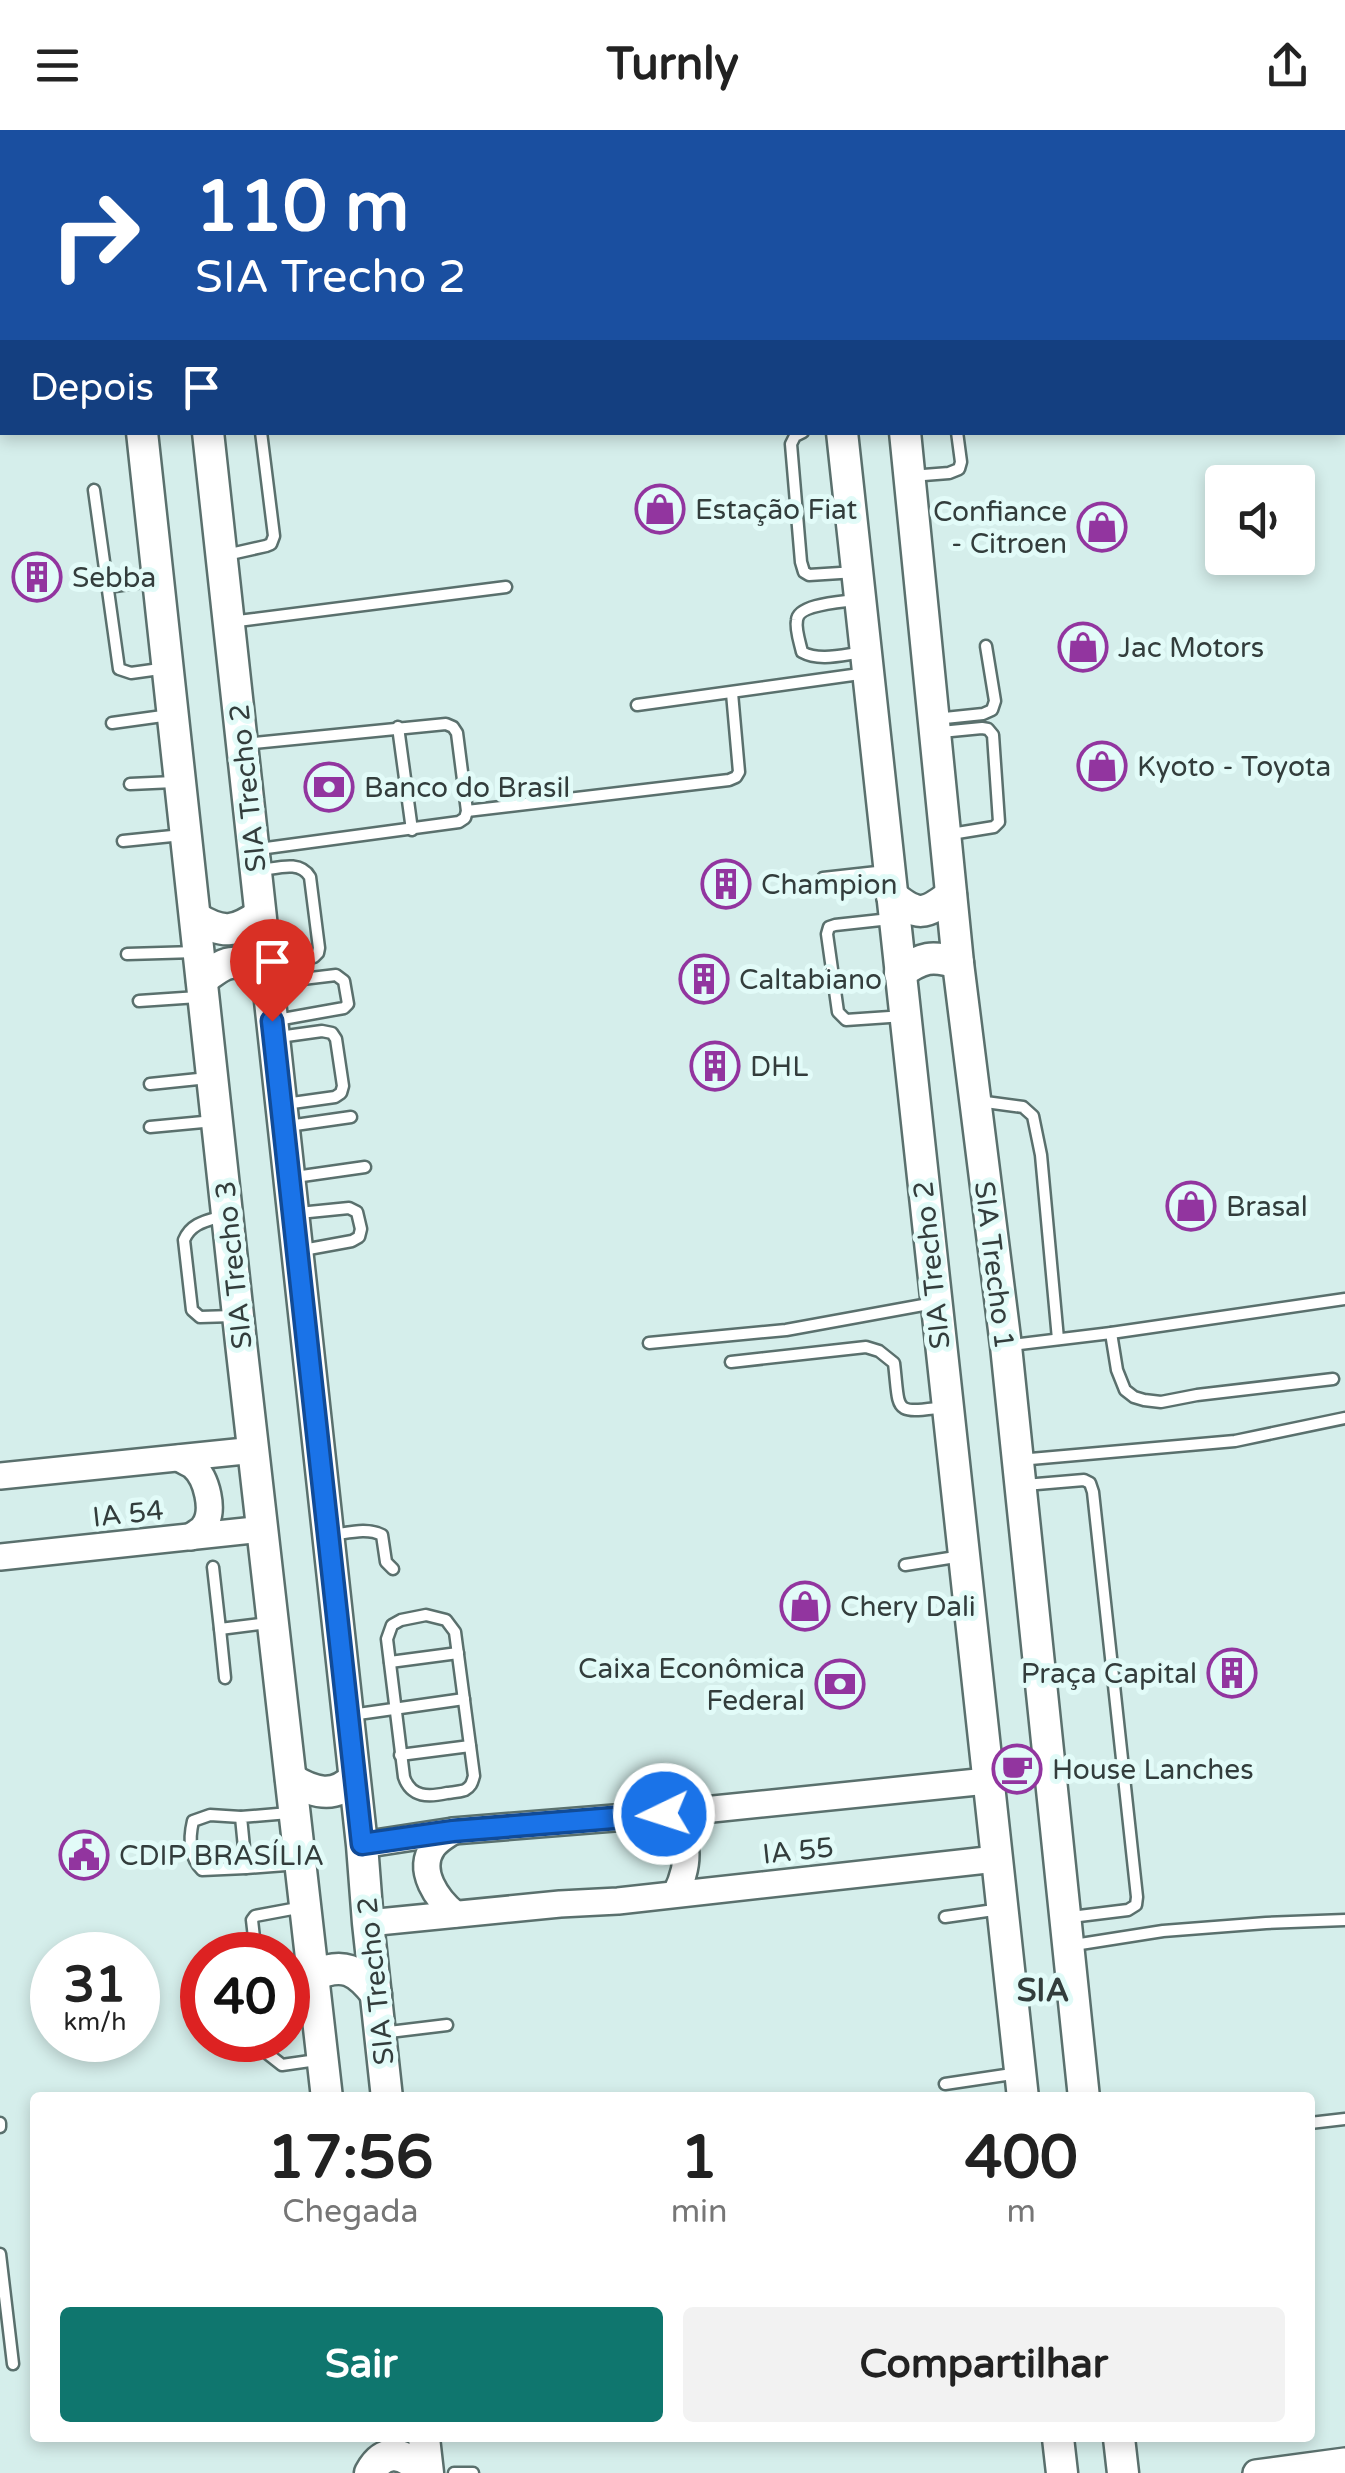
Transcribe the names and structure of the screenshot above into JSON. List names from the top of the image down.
{
  "streets": {
    "main road": ["SIA Trecho 2", "SIA Trecho 3", "SIA Trecho 1"],
    "street": ["IA 54", "IA 55"]
  },
  "crossings": [
    ["SIA Trecho 2", "IA 55"],
    ["SIA Trecho 3", "IA 54"]
  ],
  "districts": ["SIA"],
  "places": {
    "shop": [
      "Estação Fiat",
      "Confiance - Citroen",
      "Jac Motors",
      "Kyoto - Toyota",
      "Brasal",
      "Chery Dali"
    ],
    "building": [
      "Sebba",
      "Champion",
      "Caltabiano",
      "DHL",
      "Praça Capital"
    ],
    "bank": ["Banco do Brasil", "Caixa Econômica Federal"],
    "cafe": ["House Lanches"],
    "public building": ["CDIP BRASÍLIA"]
  },
  "page": {
    "header": "Turnly",
    "turn": ["110 m", "SIA Trecho 2"],
    "then": "Depois",
    "speed": "31 km/h",
    "limit": "40",
    "eta": [
      "17:56",
      "Chegada",
      "1",
      "min",
      "400",
      "m"
    ],
    "buttons": ["Sair", "Compartilhar"]
  }
}
